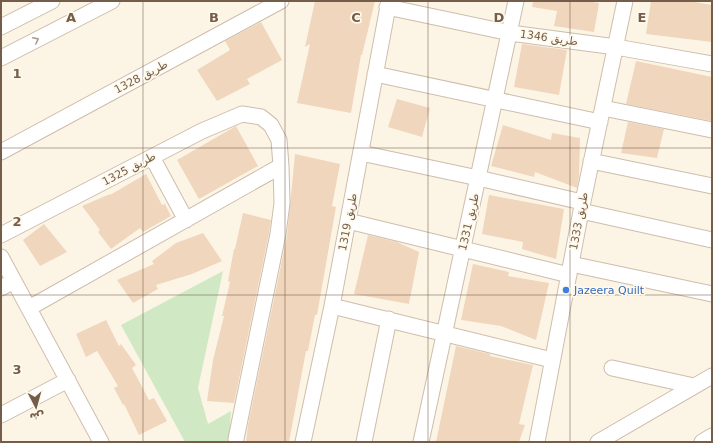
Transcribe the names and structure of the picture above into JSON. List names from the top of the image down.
{
  "streets": {
    "street": [
      "طريق 1346",
      "طريق 1328",
      "طريق 1325",
      "طريق 1333",
      "طريق 1319",
      "طريق 1331"
    ]
  },
  "crossings": [
    ["طريق 1346", "طريق 1333"],
    ["طريق 1346", "طريق 1319"],
    ["طريق 1346", "طريق 1331"]
  ],
  "places": ["Jazeera Quilt"],
  "north": "bottom",
  "grid": {
    "columns": [
      "A",
      "B",
      "C",
      "D",
      "E"
    ],
    "rows": ["1", "2", "3"]
  }
}
